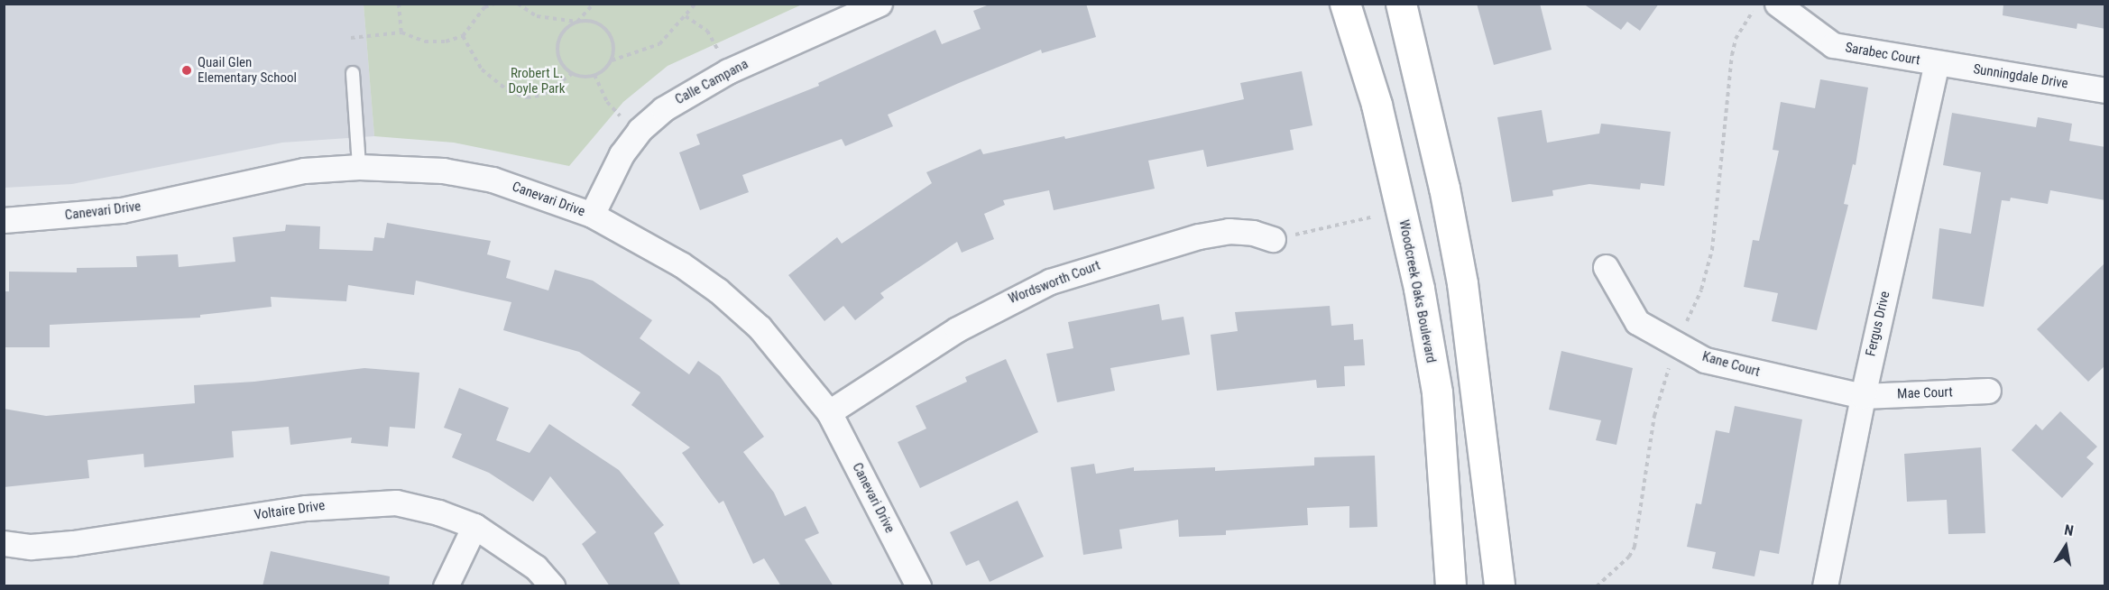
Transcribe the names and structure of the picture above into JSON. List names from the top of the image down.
{
  "streets": {
    "main road": ["Woodcreek Oaks Boulevard"],
    "street": [
      "Sarabec Court",
      "Sunningdale Drive",
      "Calle Campana",
      "Canevari Drive",
      "Wordsworth Court",
      "Fergus Drive",
      "Kane Court",
      "Mae Court",
      "Voltaire Drive"
    ]
  },
  "crossings": [
    ["Sarabec Court", "Sunningdale Drive"],
    ["Sarabec Court", "Fergus Drive"],
    ["Sunningdale Drive", "Fergus Drive"],
    ["Calle Campana", "Canevari Drive"],
    ["Canevari Drive", "Wordsworth Court"],
    ["Fergus Drive", "Kane Court"],
    ["Fergus Drive", "Mae Court"],
    ["Kane Court", "Mae Court"]
  ],
  "parks": ["Rrobert L. Doyle Park"],
  "places": ["Quail Glen Elementary School"],
  "north": "top"
}
